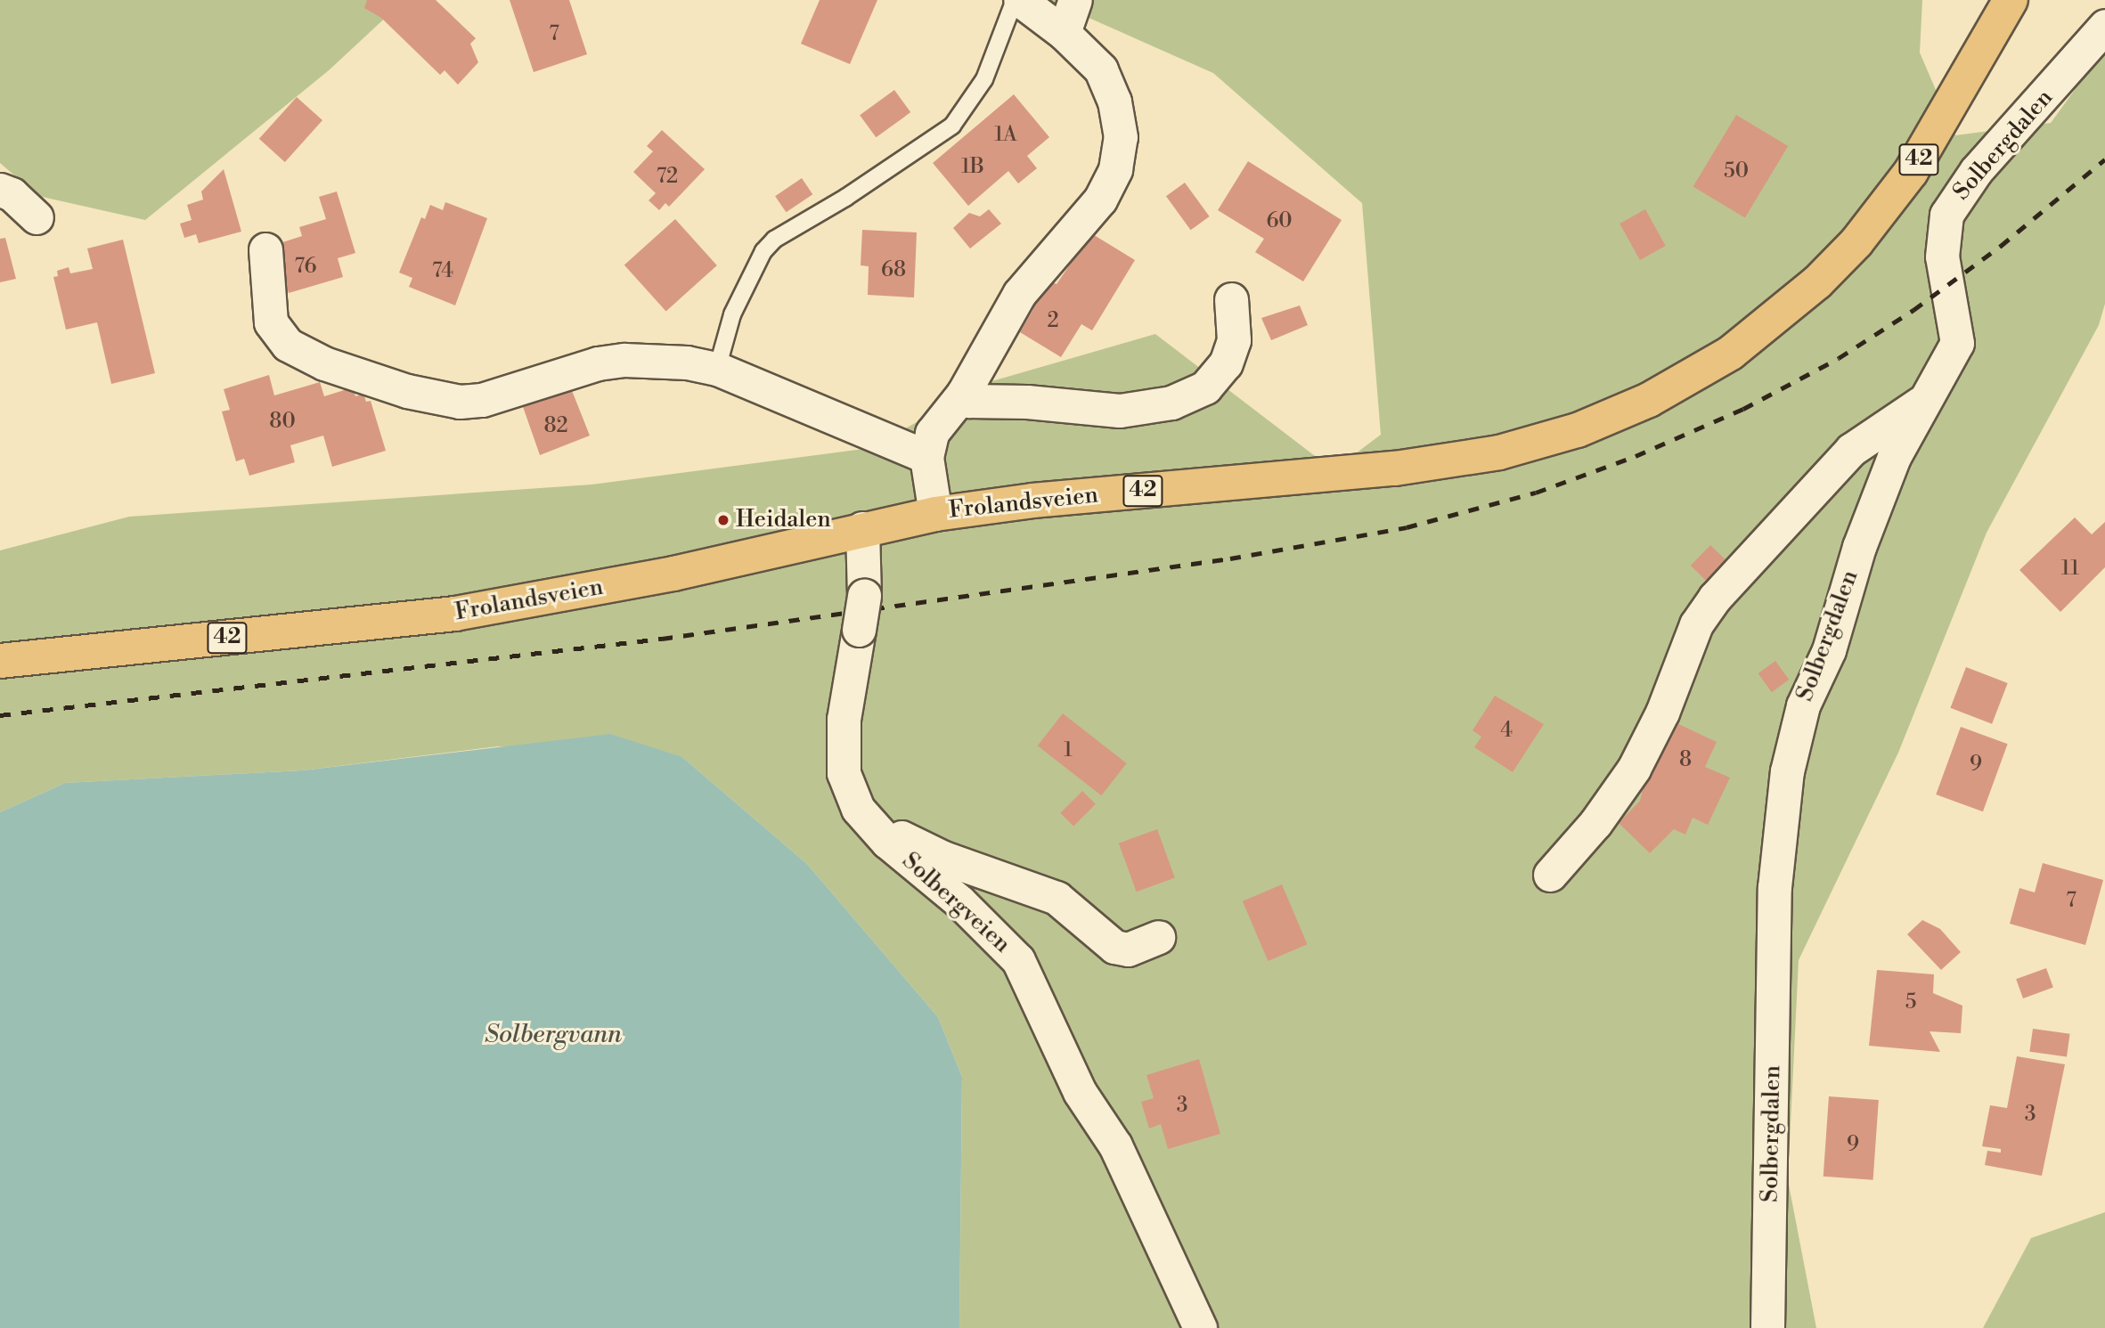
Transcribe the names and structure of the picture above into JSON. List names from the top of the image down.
{
  "streets": {
    "main road": ["42", "Frolandsveien"],
    "street": ["Solbergdalen", "Solbergveien"]
  },
  "crossings": [
    ["Frolandsveien", "Solbergveien"]
  ],
  "water": ["Solbergvann"],
  "places": ["Heidalen"],
  "house_numbers": [
    "7",
    "1A",
    "1B",
    "50",
    "72",
    "60",
    "76",
    "68",
    "74",
    "2",
    "80",
    "82",
    "11",
    "4",
    "1",
    "8",
    "9",
    "7",
    "5",
    "3",
    "3",
    "9"
  ]
}
